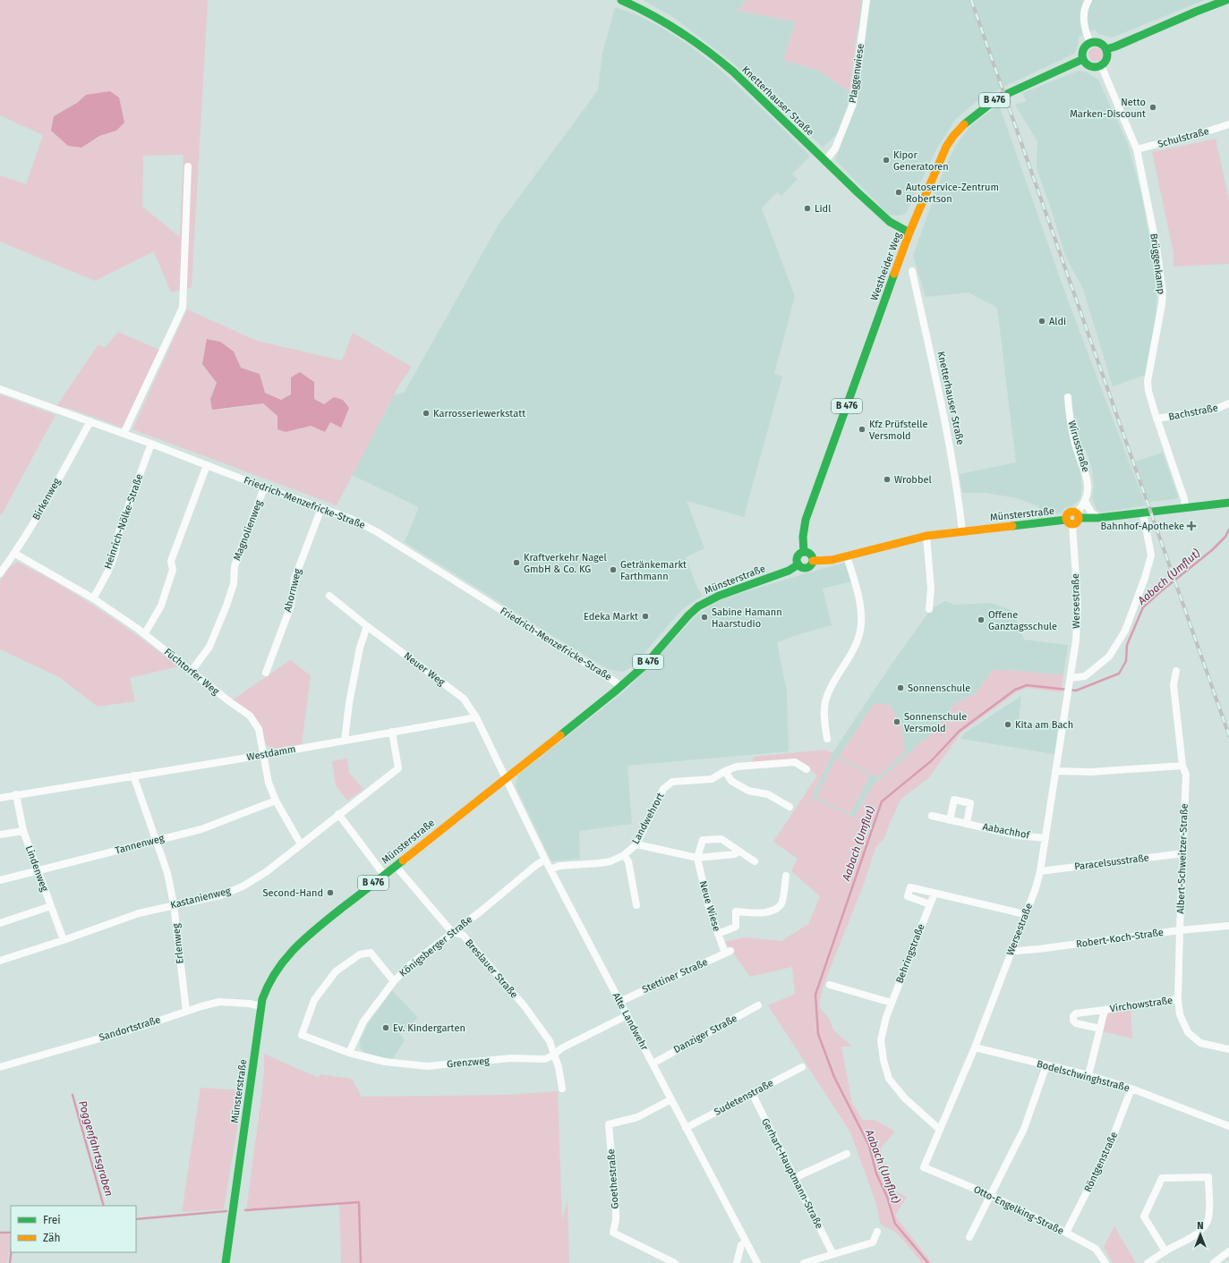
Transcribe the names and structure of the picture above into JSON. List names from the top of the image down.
{
  "streets": {
    "main road": [
      "B 476",
      "Knetterhauser Straße",
      "Westheider Weg",
      "Münsterstraße"
    ],
    "street": [
      "Plaggenwiese",
      "Schulstraße",
      "Brüggenkamp",
      "Bachstraße",
      "Wirusstraße",
      "Birkenweg",
      "Friedrich-Menzefricke-Straße",
      "Heinrich-Nölke-Straße",
      "Magnolienweg",
      "Ahornweg",
      "Wersestraße",
      "Neuer Weg",
      "Füchtorfer Weg",
      "Westdamm",
      "Landwehrort",
      "Aabachhof",
      "Tannenweg",
      "Albert-Schweitzer-Straße",
      "Paracelsusstraße",
      "Lindenweg",
      "Kastanienweg",
      "Neue Wiese",
      "Robert-Koch-Straße",
      "Erlenweg",
      "Königsberger Straße",
      "Behringstraße",
      "Breslauer Straße",
      "Stettiner Straße",
      "Virchowstraße",
      "Alte Landwehr",
      "Sandortstraße",
      "Danziger Straße",
      "Grenzweg",
      "Bodelschwinghstraße",
      "Sudetenstraße",
      "Röntgenstraße",
      "Gerhart-Hauptmann-Straße",
      "Goethestraße",
      "Otto-Engelking-Straße"
    ]
  },
  "crossings": [
    ["Plaggenwiese", "Knetterhauser Straße"],
    ["Knetterhauser Straße", "Westheider Weg"],
    ["Knetterhauser Straße", "Münsterstraße"],
    ["Schulstraße", "Brüggenkamp"],
    ["Brüggenkamp", "Westheider Weg"],
    ["Brüggenkamp", "Bachstraße"],
    ["Westheider Weg", "Münsterstraße"],
    ["Birkenweg", "Friedrich-Menzefricke-Straße"],
    ["Birkenweg", "Füchtorfer Weg"],
    ["Friedrich-Menzefricke-Straße", "Münsterstraße"],
    ["Friedrich-Menzefricke-Straße", "Heinrich-Nölke-Straße"],
    ["Friedrich-Menzefricke-Straße", "Magnolienweg"],
    ["Friedrich-Menzefricke-Straße", "Ahornweg"],
    ["Münsterstraße", "Wersestraße"],
    ["Münsterstraße", "Breslauer Straße"],
    ["Münsterstraße", "Alte Landwehr"],
    ["Münsterstraße", "Sandortstraße"],
    ["Heinrich-Nölke-Straße", "Füchtorfer Weg"],
    ["Magnolienweg", "Füchtorfer Weg"],
    ["Wersestraße", "Aabachhof"],
    ["Wersestraße", "Paracelsusstraße"],
    ["Wersestraße", "Robert-Koch-Straße"],
    ["Wersestraße", "Behringstraße"],
    ["Wersestraße", "Bodelschwinghstraße"],
    ["Wersestraße", "Otto-Engelking-Straße"],
    ["Neuer Weg", "Westdamm"],
    ["Füchtorfer Weg", "Westdamm"],
    ["Füchtorfer Weg", "Tannenweg"],
    ["Füchtorfer Weg", "Kastanienweg"],
    ["Westdamm", "Lindenweg"],
    ["Westdamm", "Kastanienweg"],
    ["Westdamm", "Erlenweg"],
    ["Landwehrort", "Alte Landwehr"],
    ["Tannenweg", "Lindenweg"],
    ["Tannenweg", "Erlenweg"],
    ["Albert-Schweitzer-Straße", "Paracelsusstraße"],
    ["Albert-Schweitzer-Straße", "Robert-Koch-Straße"],
    ["Albert-Schweitzer-Straße", "Virchowstraße"],
    ["Lindenweg", "Kastanienweg"],
    ["Kastanienweg", "Erlenweg"],
    ["Neue Wiese", "Stettiner Straße"],
    ["Erlenweg", "Sandortstraße"],
    ["Königsberger Straße", "Breslauer Straße"],
    ["Königsberger Straße", "Alte Landwehr"],
    ["Königsberger Straße", "Grenzweg"],
    ["Breslauer Straße", "Grenzweg"],
    ["Stettiner Straße", "Alte Landwehr"],
    ["Virchowstraße", "Bodelschwinghstraße"],
    ["Alte Landwehr", "Danziger Straße"],
    ["Alte Landwehr", "Grenzweg"],
    ["Alte Landwehr", "Sudetenstraße"],
    ["Alte Landwehr", "Goethestraße"],
    ["Bodelschwinghstraße", "Röntgenstraße"],
    ["Sudetenstraße", "Gerhart-Hauptmann-Straße"],
    ["Röntgenstraße", "Otto-Engelking-Straße"]
  ],
  "water": ["Aabach (Umflut)", "Poggenfahrtsgraben"],
  "places": {
    "other": [
      "Netto Marken-Discount",
      "Kipor Generatoren",
      "Autoservice-Zentrum Robertson",
      "Lidl",
      "Aldi",
      "Karrosseriewerkstatt",
      "Kfz Prüfstelle Versmold",
      "Wrobbel",
      "Kraftverkehr Nagel GmbH & Co. KG",
      "Getränkemarkt Farthmann",
      "Edeka Markt",
      "Sabine Hamann Haarstudio",
      "Offene Ganztagsschule",
      "Sonnenschule",
      "Sonnenschule Versmold",
      "Kita am Bach",
      "Second-Hand",
      "Ev. Kindergarten"
    ],
    "health": ["Bahnhof-Apotheke"]
  },
  "legend": ["Frei", "Zäh"],
  "north": "top"
}
